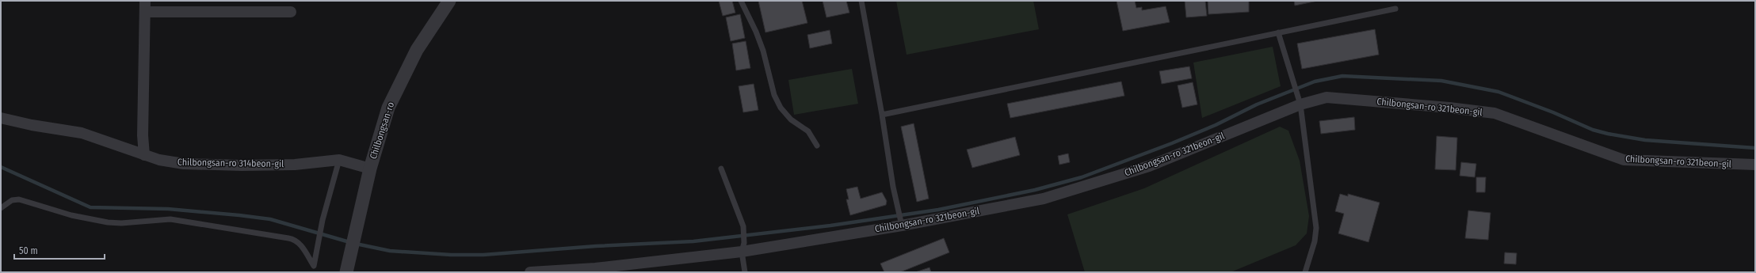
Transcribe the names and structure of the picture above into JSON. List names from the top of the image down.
{
  "streets": {
    "street": ["Chilbongsan-ro 321beon-gil", "Chilbongsan-ro", "Chilbongsan-ro 314beon-gil"]
  },
  "crossings": [
    ["Chilbongsan-ro", "Chilbongsan-ro 314beon-gil"]
  ],
  "scale_bar": "50 m"
}
